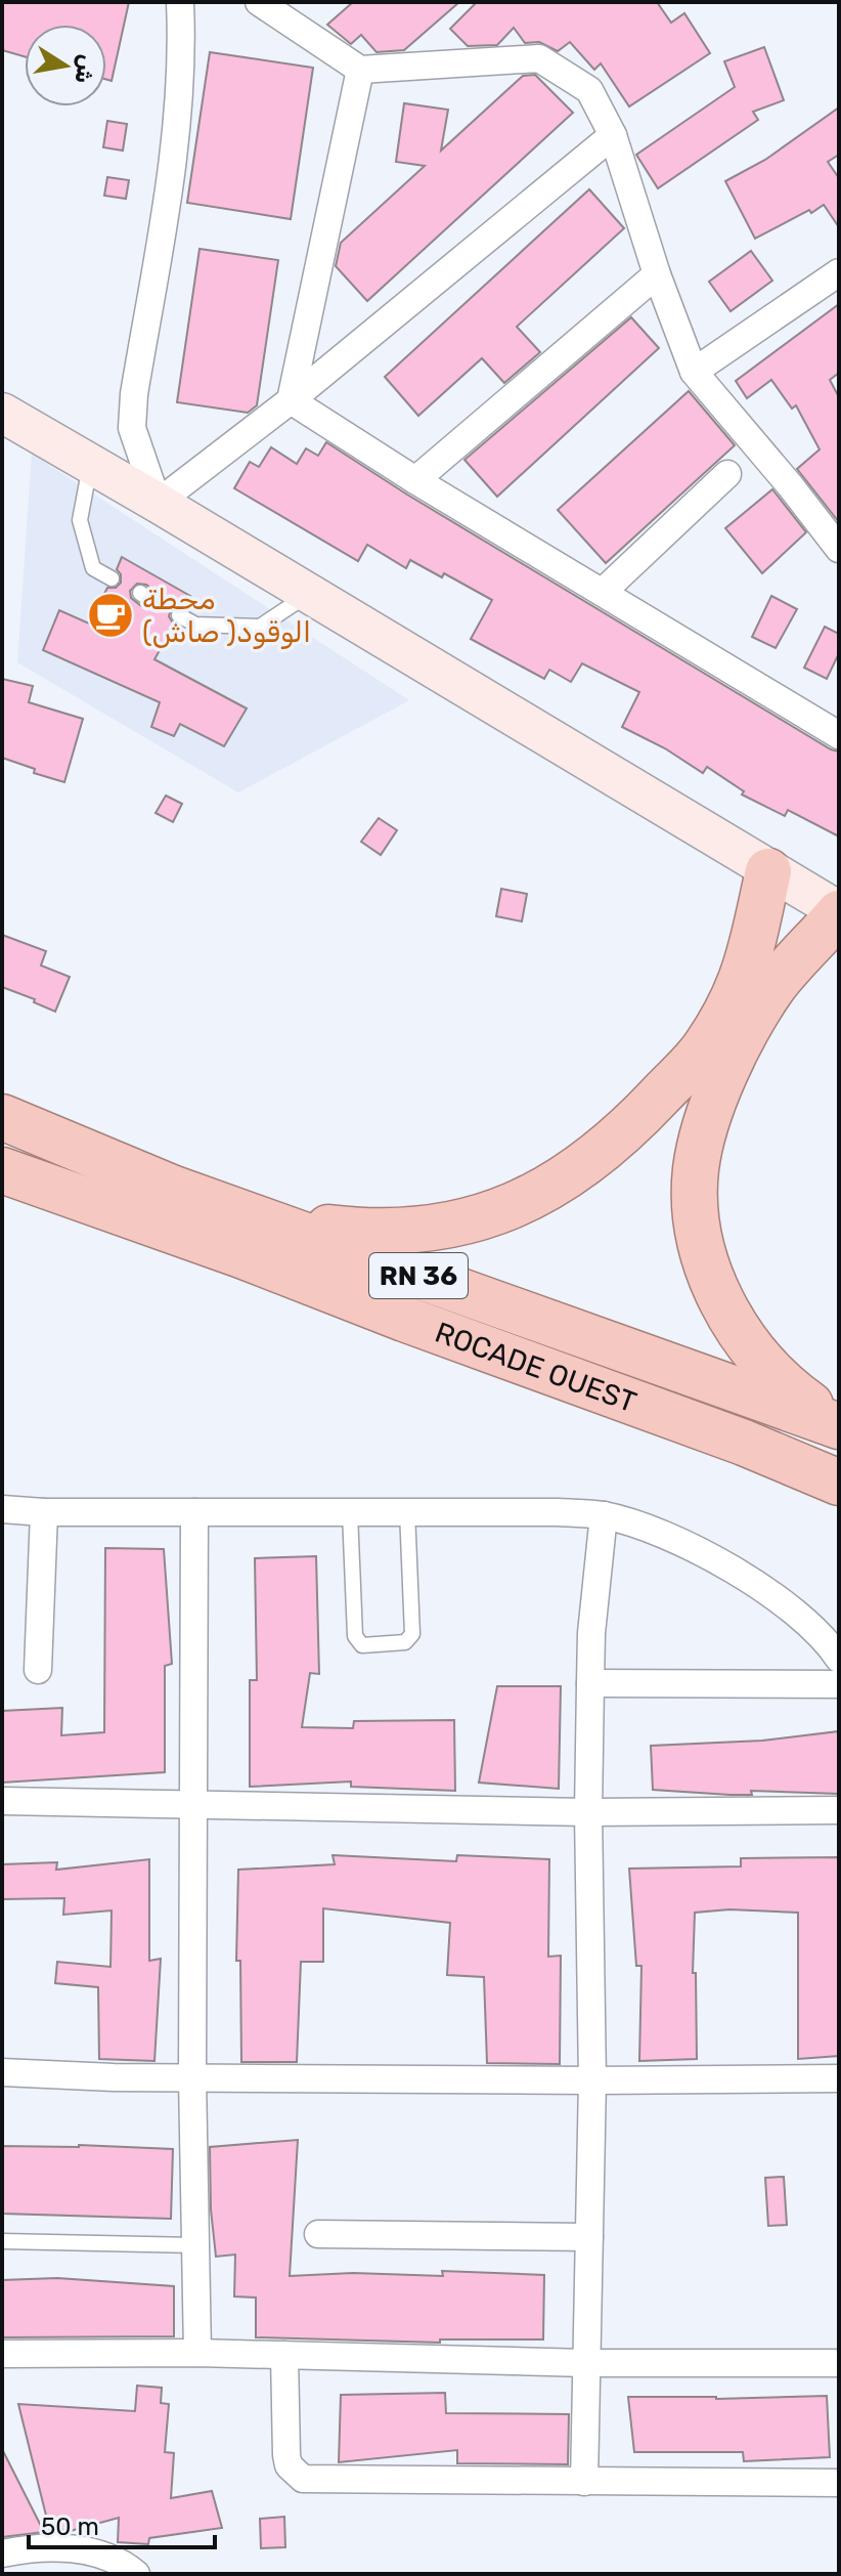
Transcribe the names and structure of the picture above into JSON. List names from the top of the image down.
{
  "streets": {
    "highway": ["RN 36", "ROCADE OUEST"]
  },
  "places": {
    "cafe": ["محطة الوقود( صاش)"]
  },
  "scale_bar": "50 m",
  "north": "right"
}
